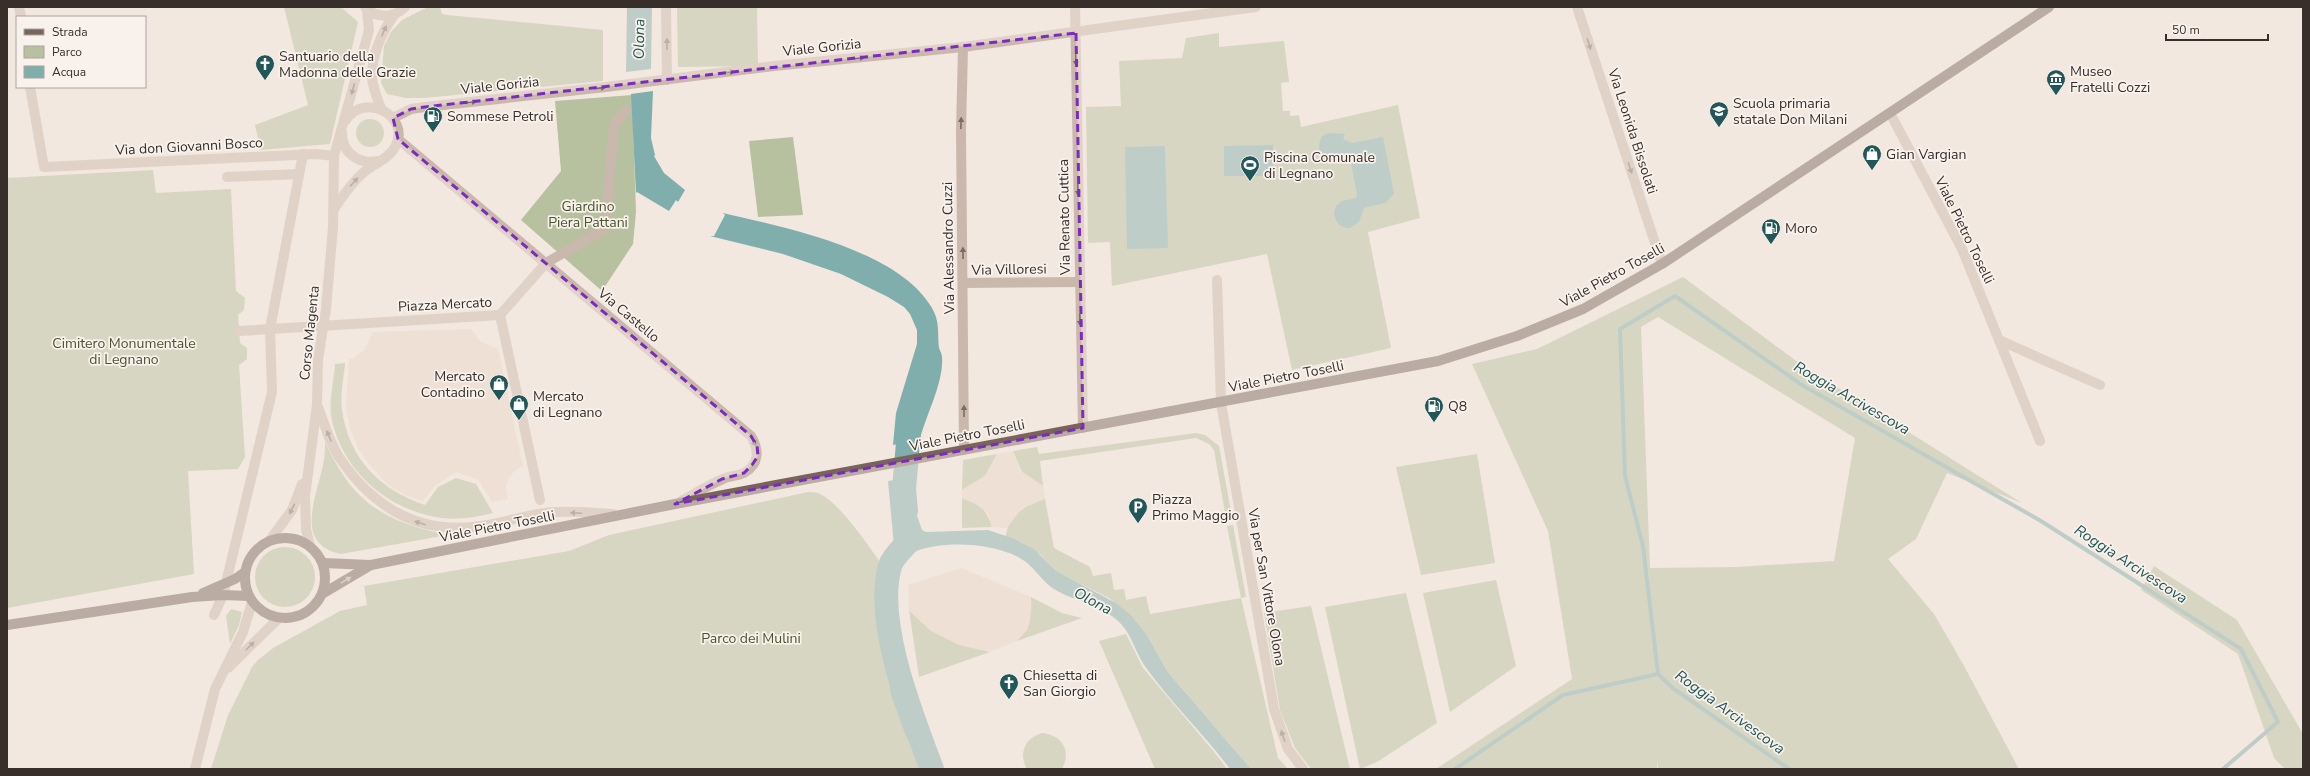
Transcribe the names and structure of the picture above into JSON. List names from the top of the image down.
{
  "streets": {
    "main road": ["Viale Pietro Toselli"],
    "street": [
      "Viale Gorizia",
      "Via Leonida Bissolati",
      "Via don Giovanni Bosco",
      "Via Renato Cuttica",
      "Via Alessandro Cuzzi",
      "Via Villoresi",
      "Piazza Mercato",
      "Via Castello",
      "Corso Magenta",
      "Via per San Vittore Olona"
    ]
  },
  "crossings": [
    ["Viale Gorizia", "Via Renato Cuttica"],
    ["Viale Gorizia", "Via Alessandro Cuzzi"],
    ["Viale Gorizia", "Via Castello"],
    ["Viale Gorizia", "Corso Magenta"],
    ["Via Leonida Bissolati", "Viale Pietro Toselli"],
    ["Via don Giovanni Bosco", "Corso Magenta"],
    ["Via Renato Cuttica", "Viale Pietro Toselli"],
    ["Via Renato Cuttica", "Via Villoresi"],
    ["Viale Pietro Toselli", "Via Alessandro Cuzzi"],
    ["Viale Pietro Toselli", "Via Castello"],
    ["Viale Pietro Toselli", "Corso Magenta"],
    ["Viale Pietro Toselli", "Via per San Vittore Olona"],
    ["Via Alessandro Cuzzi", "Via Villoresi"],
    ["Piazza Mercato", "Corso Magenta"],
    ["Via Castello", "Corso Magenta"]
  ],
  "one_way": [
    "Viale Gorizia",
    "Via Leonida Bissolati",
    "Via Renato Cuttica",
    "Via Alessandro Cuzzi",
    "Via per San Vittore Olona"
  ],
  "water": ["Olona", "Roggia Arcivescova"],
  "parks": ["Giardino Piera Pattani", "Cimitero Monumentale di Legnano", "Parco dei Mulini"],
  "places": {
    "church": ["Santuario della Madonna delle Grazie", "Chiesetta di San Giorgio"],
    "museum": ["Museo Fratelli Cozzi"],
    "school or university": ["Scuola primaria statale Don Milani"],
    "fuel station": ["Sommese Petroli", "Moro", "Q8"],
    "shop": ["Gian Vargian", "Mercato Contadino", "Mercato di Legnano"],
    "sports": ["Piscina Comunale di Legnano"],
    "parking": ["Piazza Primo Maggio"]
  },
  "legend": ["Strada", "Parco", "Acqua"],
  "scale_bar": "50 m"
}
